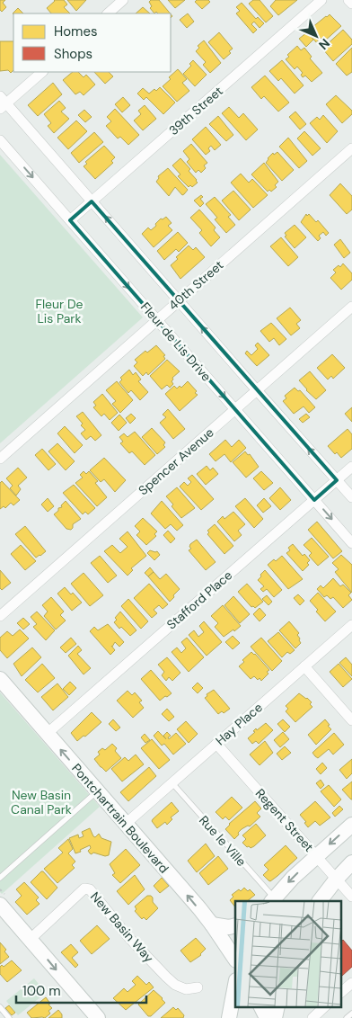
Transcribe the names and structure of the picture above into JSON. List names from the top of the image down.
{
  "streets": {
    "main road": ["Pontchartrain Boulevard"],
    "street": [
      "39th Street",
      "40th Street",
      "Fleur de Lis Drive",
      "Spencer Avenue",
      "Stafford Place",
      "Hay Place",
      "Regent Street",
      "New Basin Way"
    ],
    "lane": ["Rue le Ville"]
  },
  "crossings": [
    ["39th Street", "Fleur de Lis Drive"],
    ["40th Street", "Fleur de Lis Drive"],
    ["Fleur de Lis Drive", "Spencer Avenue"],
    ["Fleur de Lis Drive", "Stafford Place"],
    ["Stafford Place", "Pontchartrain Boulevard"],
    ["Hay Place", "Pontchartrain Boulevard"],
    ["Hay Place", "Regent Street"],
    ["Hay Place", "Rue le Ville"]
  ],
  "one_way": ["Pontchartrain Boulevard"],
  "parks": ["Fleur De Lis Park", "New Basin Canal Park"],
  "legend": ["Homes", "Shops"],
  "scale_bar": "100 m",
  "north": "bottom right"
}
